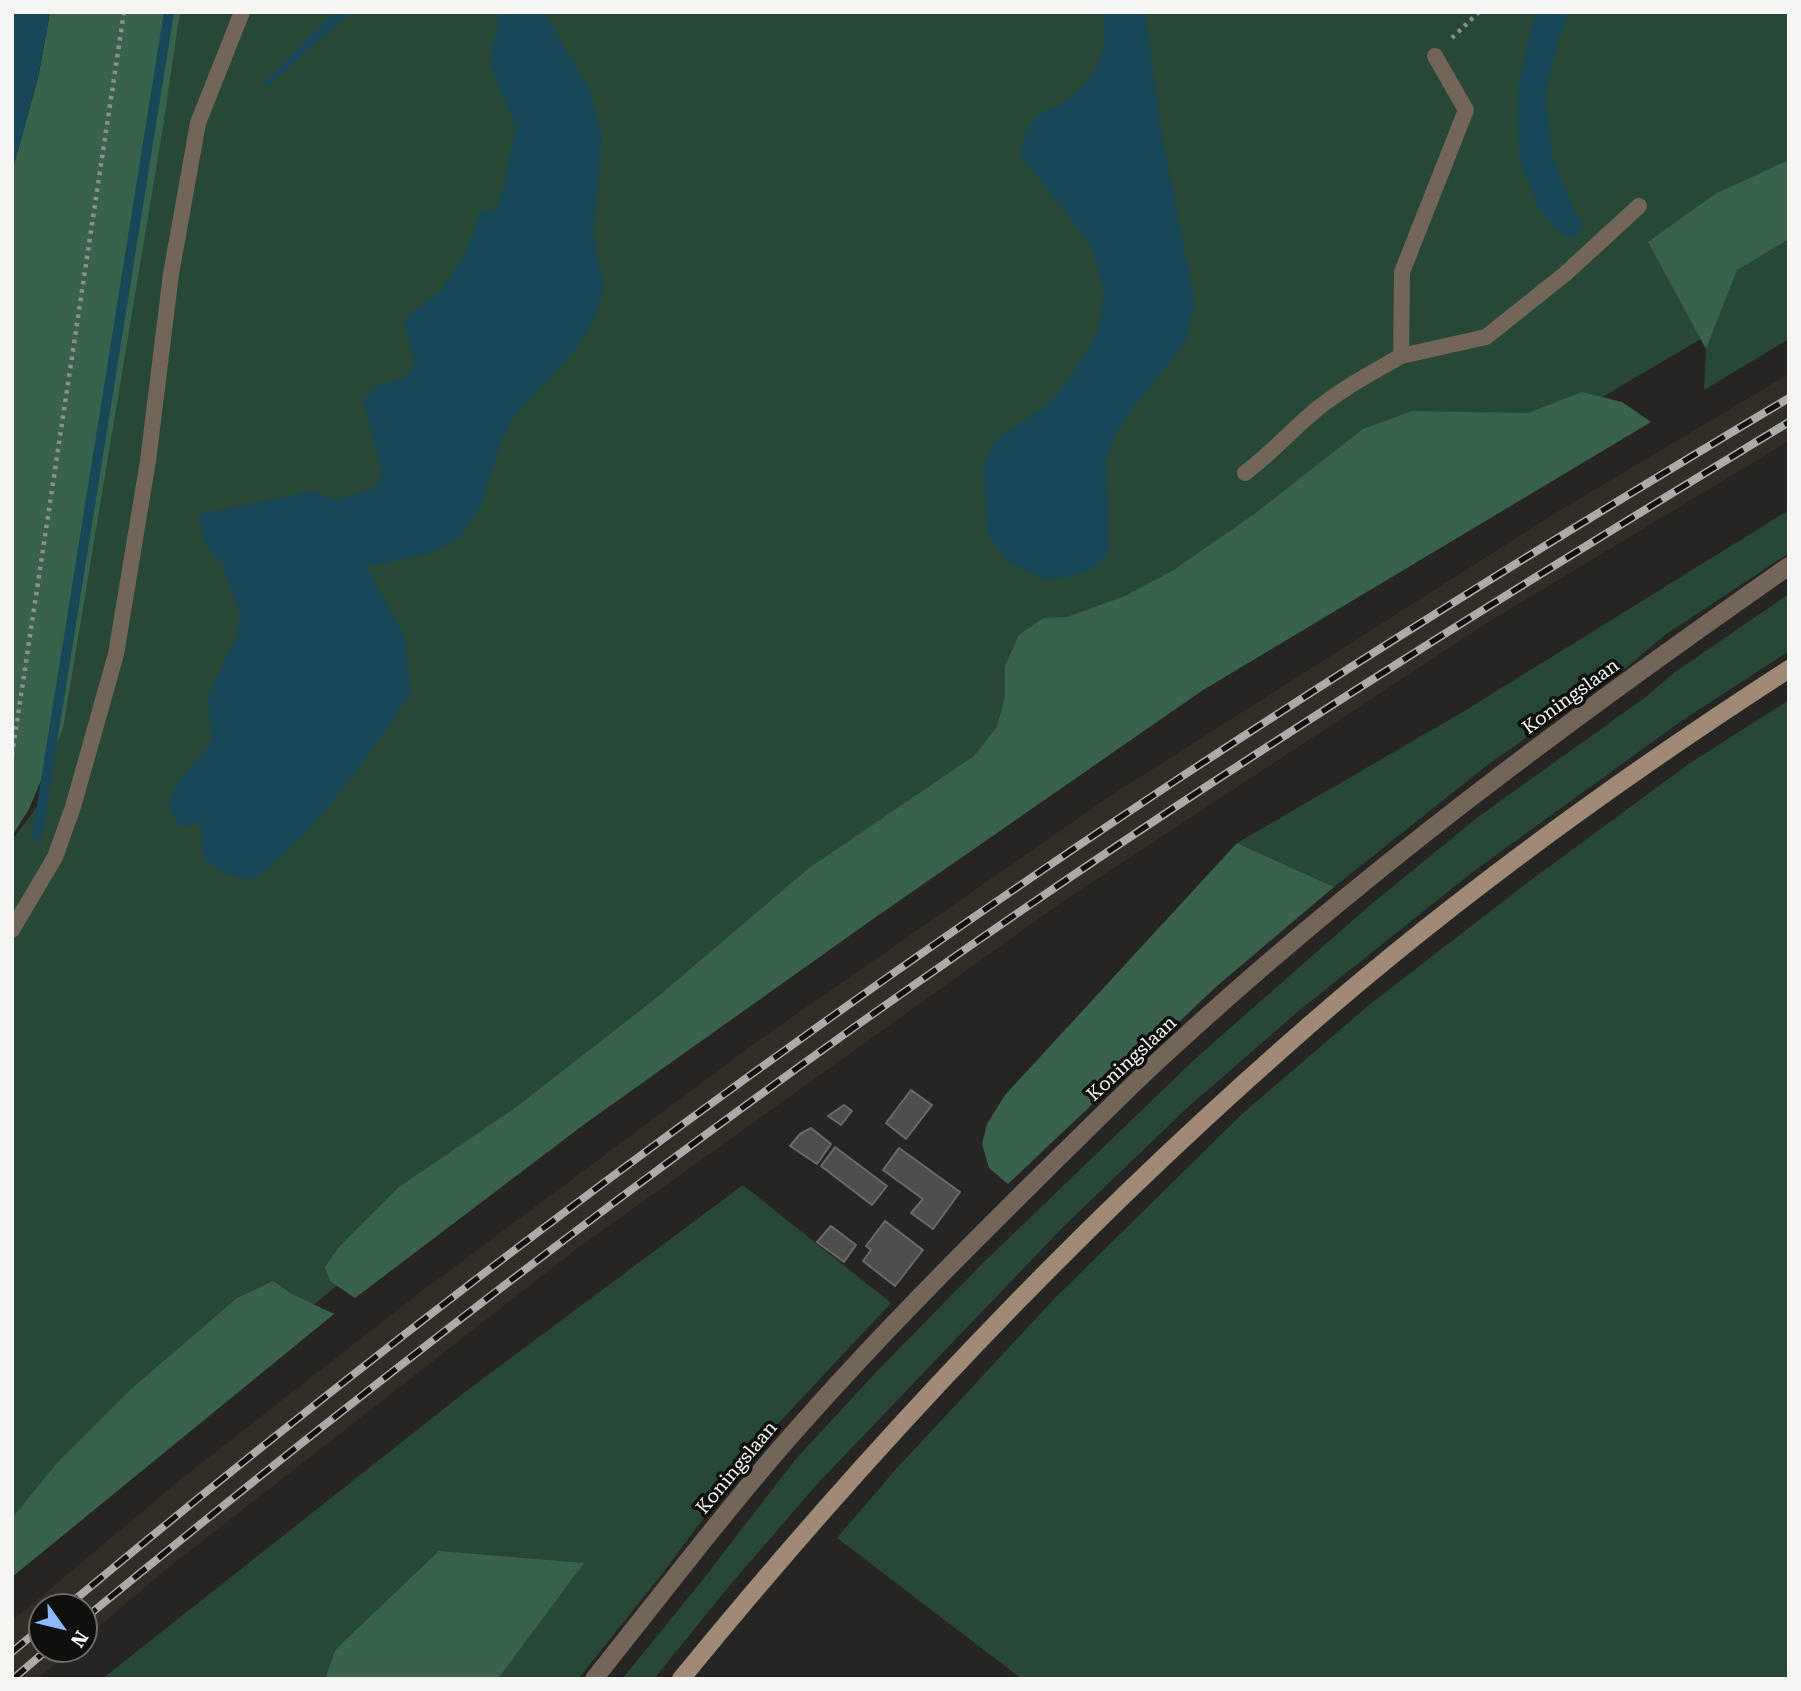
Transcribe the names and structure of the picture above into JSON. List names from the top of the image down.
{
  "streets": {
    "street": ["Koningslaan"]
  },
  "north": "bottom right"
}
